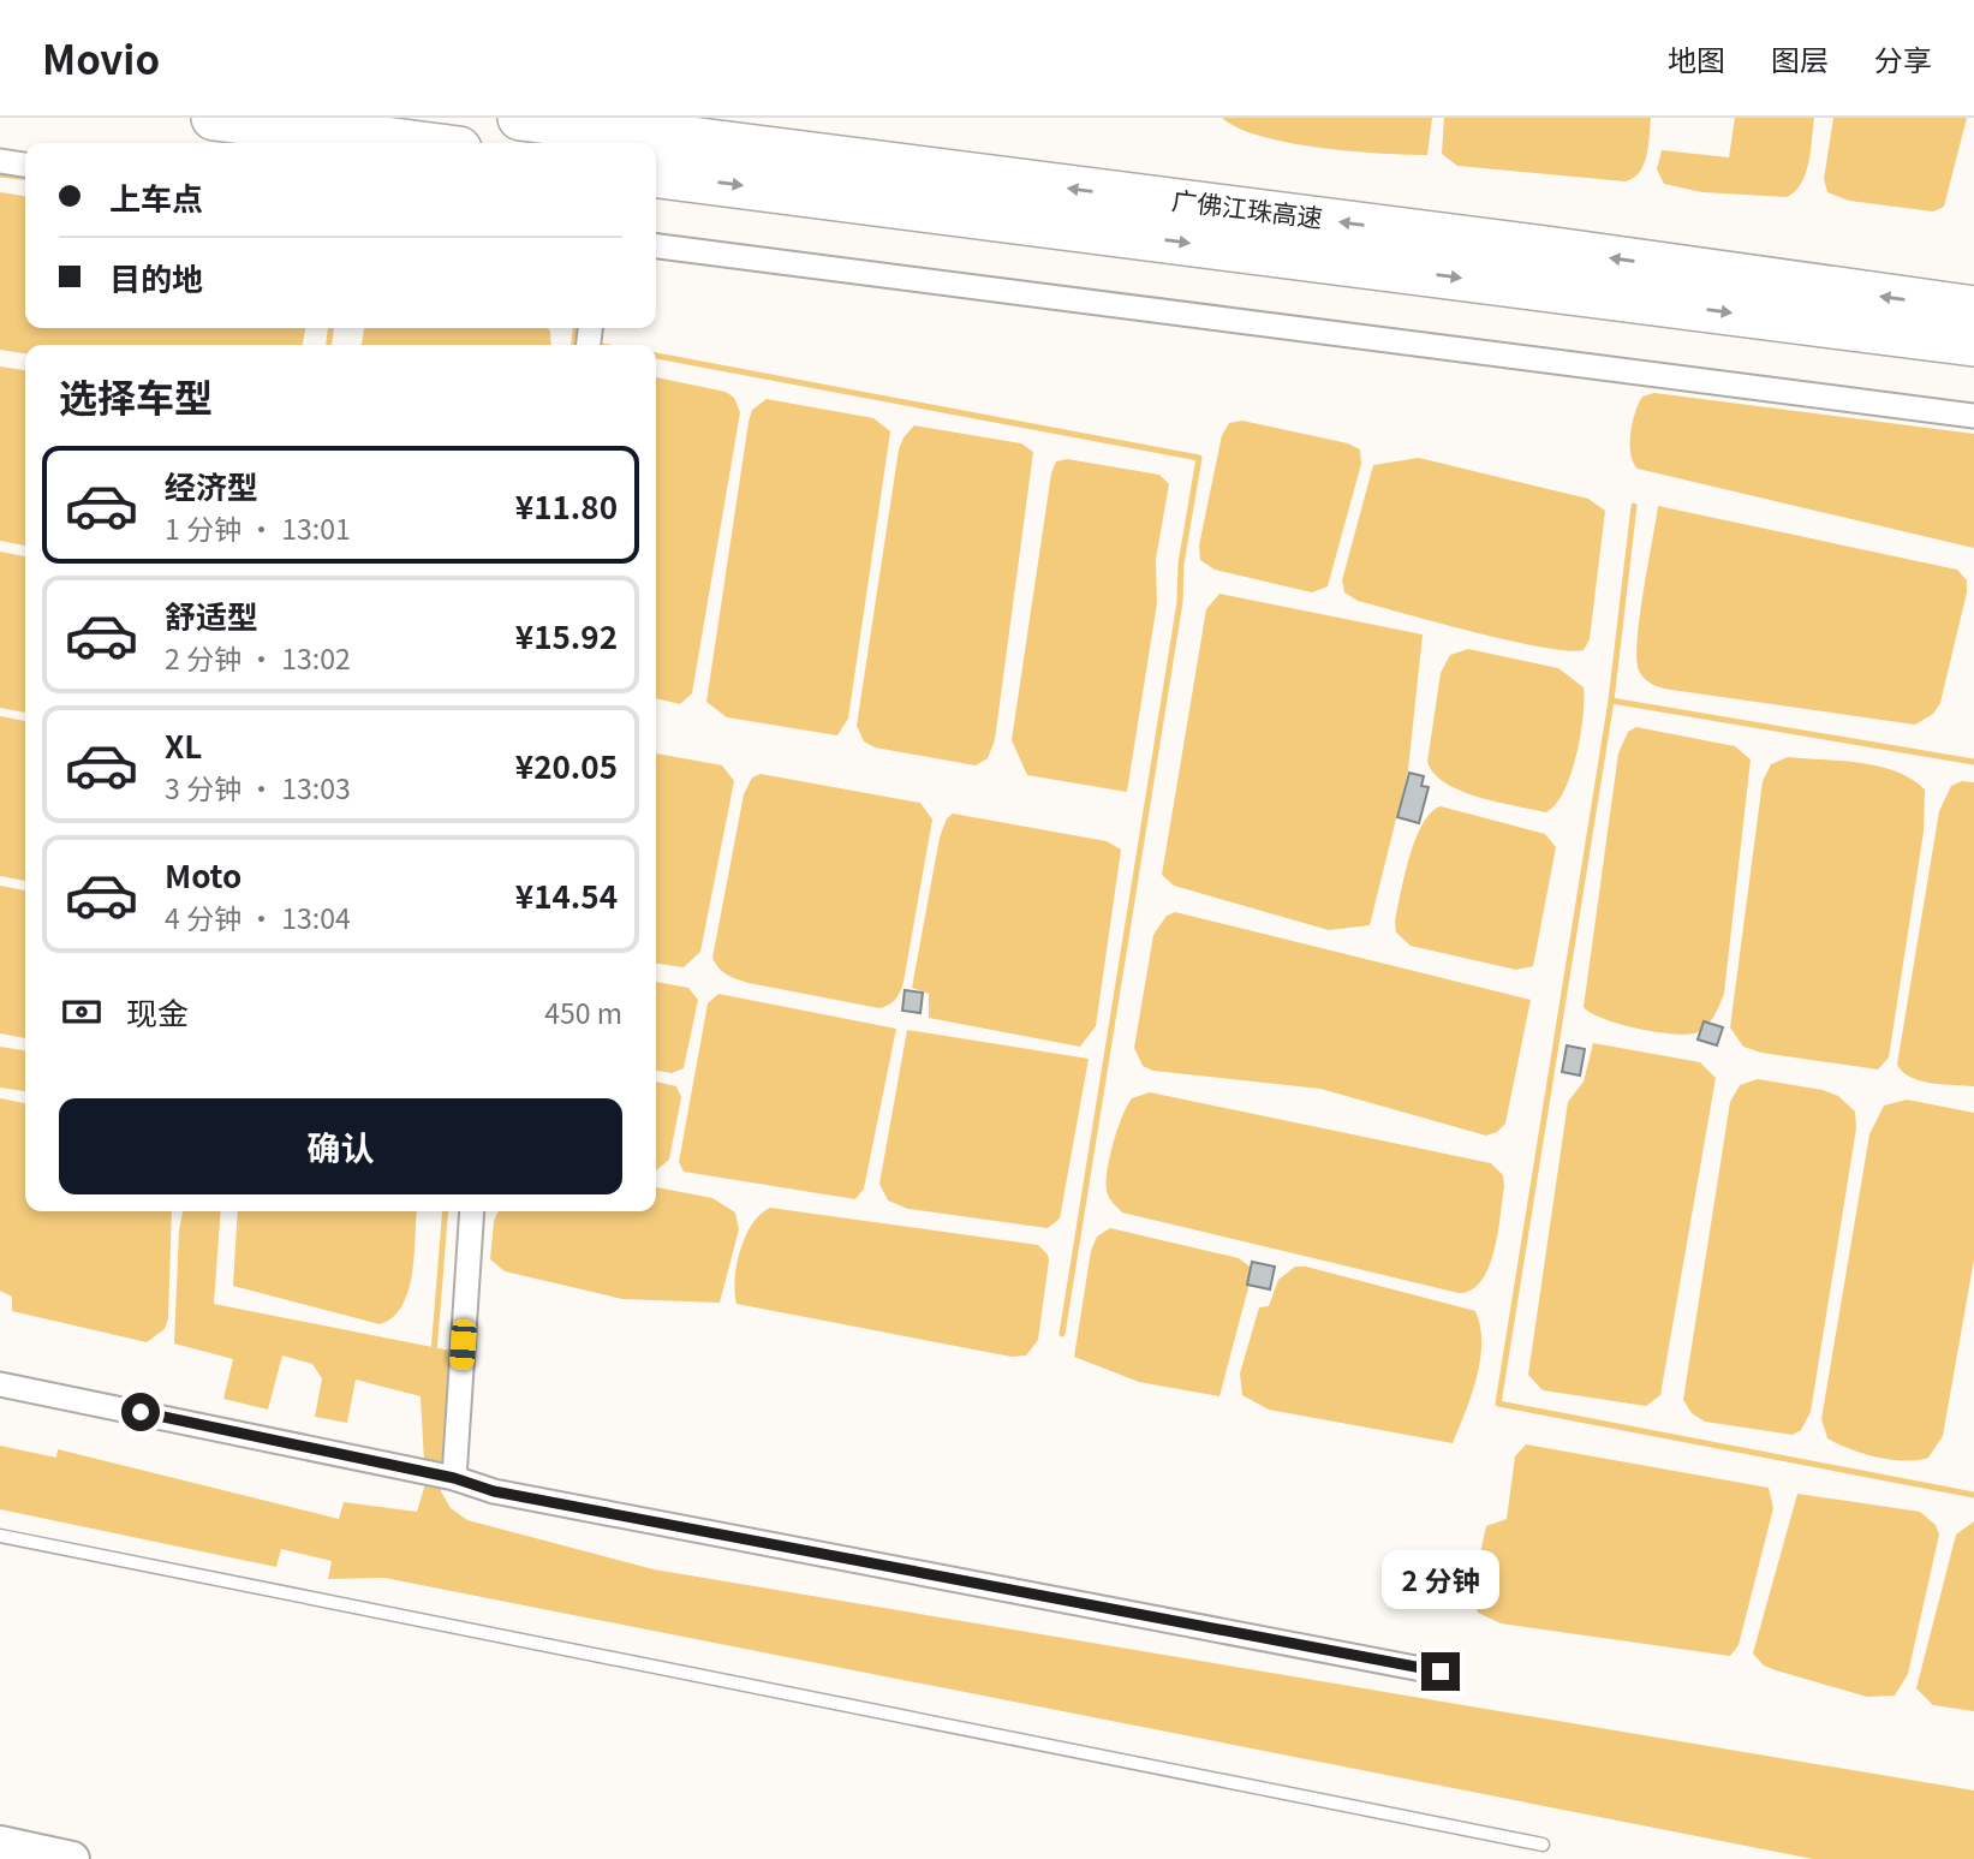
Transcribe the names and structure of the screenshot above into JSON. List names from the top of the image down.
{
  "streets": {
    "highway": ["广佛江珠高速"]
  },
  "page": {
    "header": "Movio",
    "nav": ["地图", "图层", "分享"],
    "banner": ["上车点", "目的地"],
    "heading": "选择车型",
    "list": [
      {
        "name": "经济型",
        "note": "1 分钟 · 13:01",
        "value": "¥11.80"
      },
      {
        "name": "舒适型",
        "note": "2 分钟 · 13:02",
        "value": "¥15.92"
      },
      {
        "name": "XL",
        "note": "3 分钟 · 13:03",
        "value": "¥20.05"
      },
      {
        "name": "Moto",
        "note": "4 分钟 · 13:04",
        "value": "¥14.54"
      }
    ],
    "pay": ["现金", "450 m"],
    "buttons": "确认",
    "bubble": "2 分钟"
  }
}
